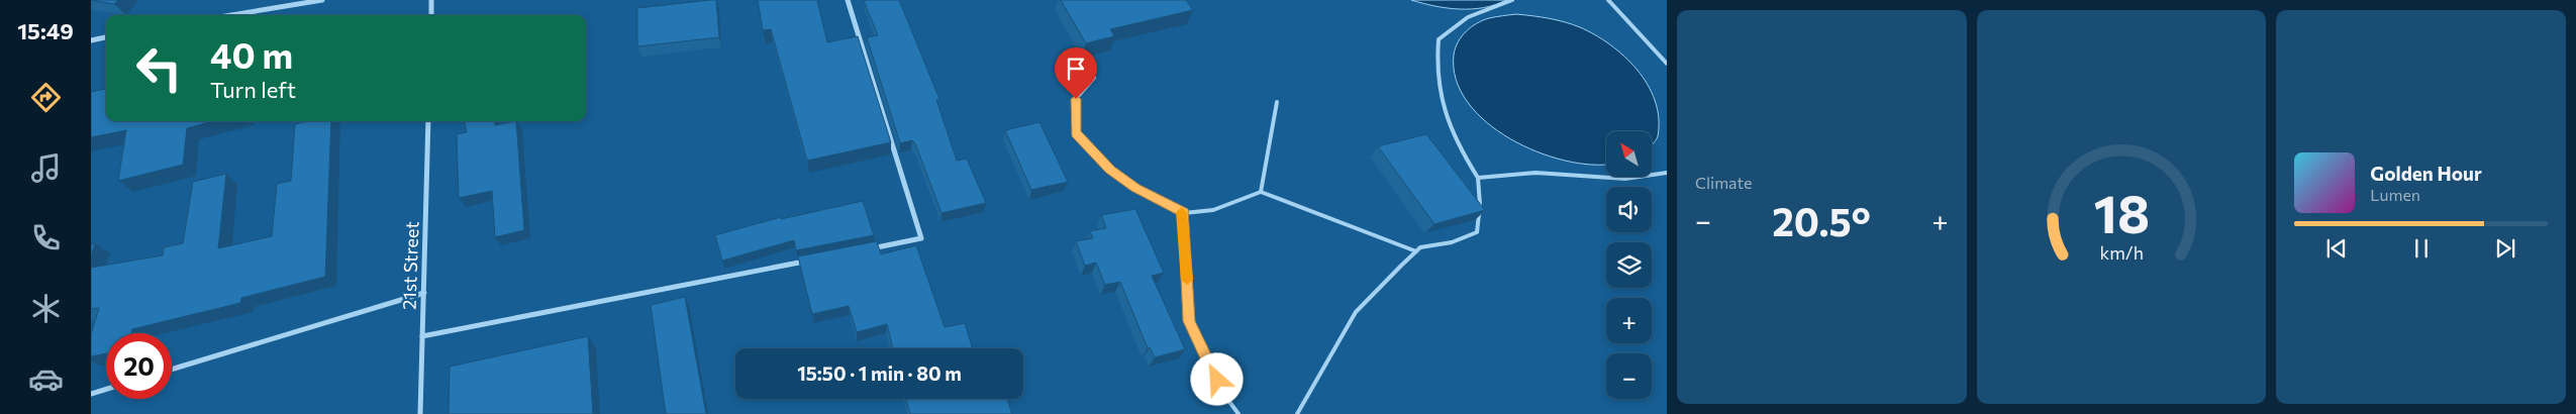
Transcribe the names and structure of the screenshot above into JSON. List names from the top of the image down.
{
  "streets": {
    "street": ["21st Street"]
  },
  "north": "top left",
  "page": {
    "tabs": "15:49",
    "tile": "Climate",
    "turn": ["40 m", "Turn left"],
    "map_buttons": ["+", "−"],
    "song": ["Golden Hour", "Lumen"],
    "heat": ["−", "20.5°", "+"],
    "limit": "20",
    "trip": "15:50 · 1 min · 80 m",
    "gauge": ["18", "km/h"]
  }
}
